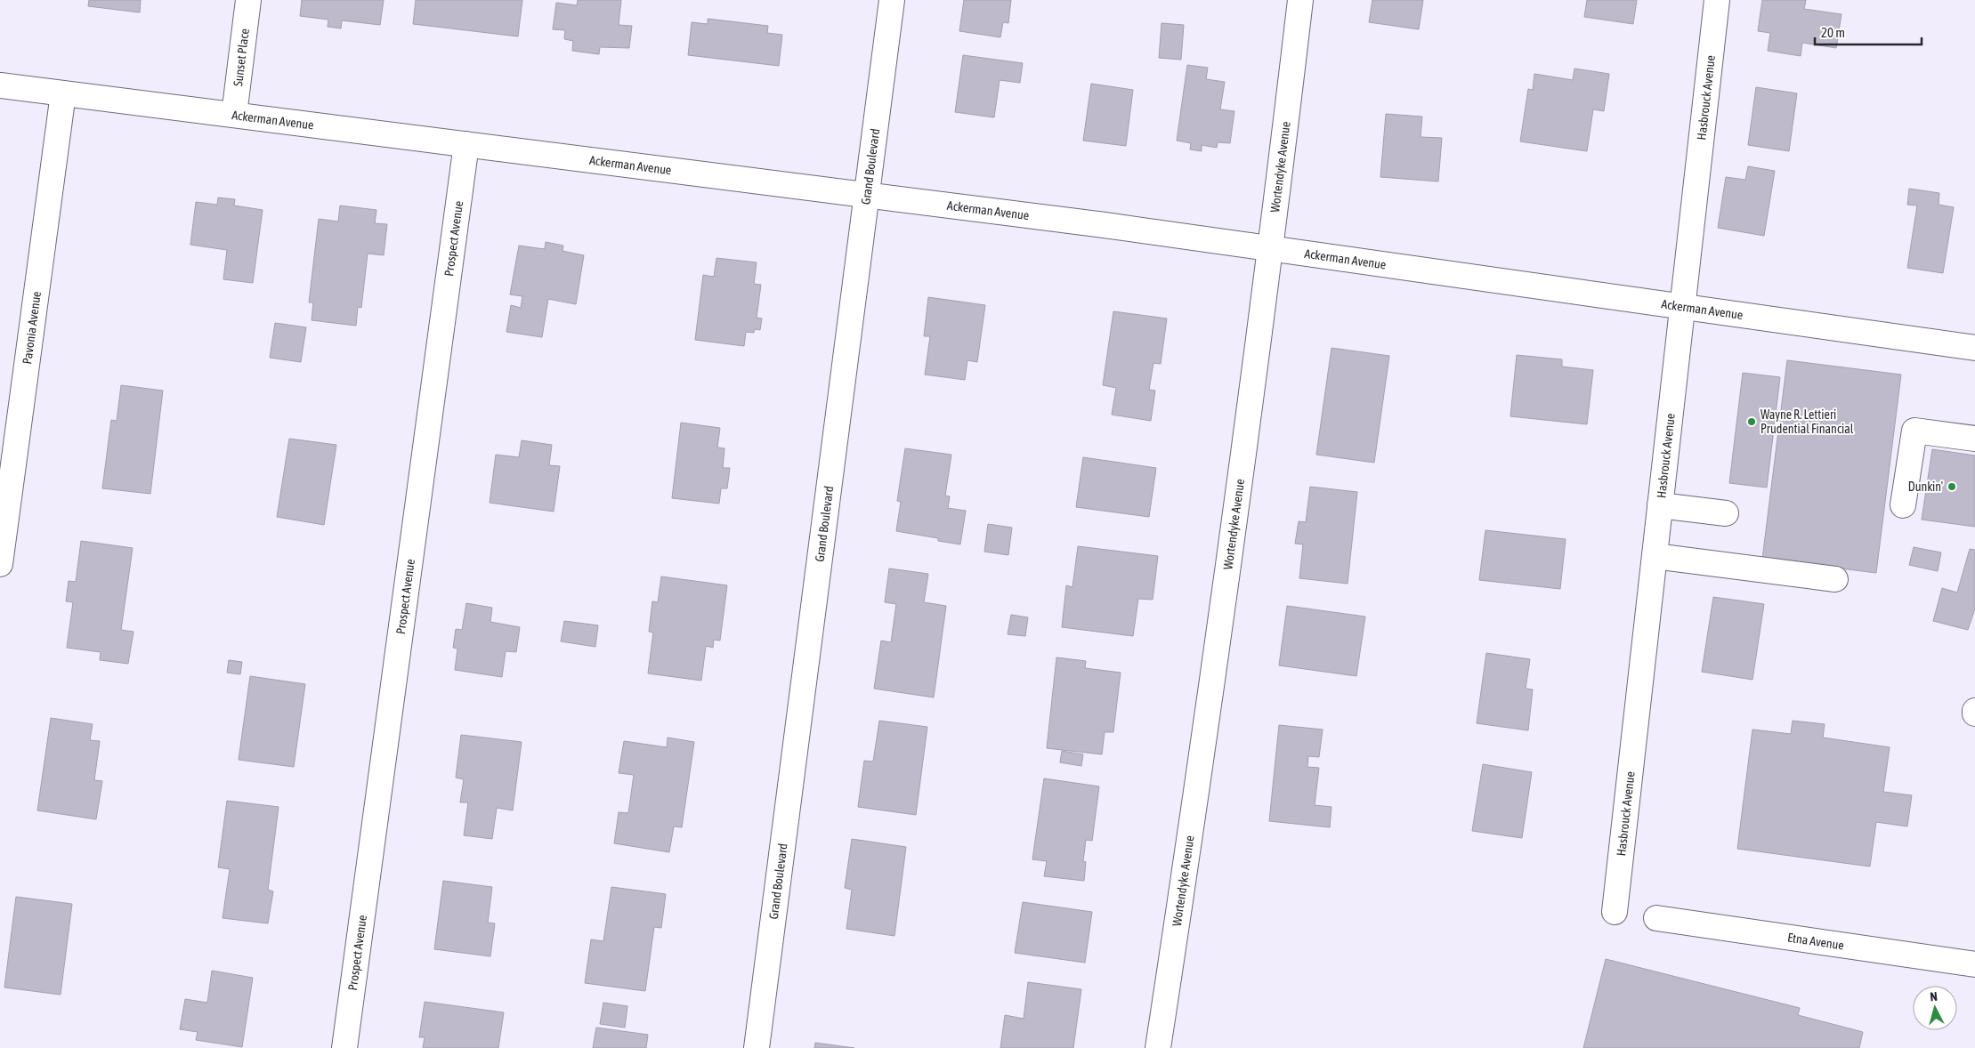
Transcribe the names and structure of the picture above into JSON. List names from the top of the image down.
{
  "streets": {
    "street": [
      "Sunset Place",
      "Hasbrouck Avenue",
      "Ackerman Avenue",
      "Grand Boulevard",
      "Wortendyke Avenue",
      "Prospect Avenue",
      "Pavonia Avenue",
      "Etna Avenue"
    ]
  },
  "crossings": [
    ["Sunset Place", "Ackerman Avenue"],
    ["Hasbrouck Avenue", "Ackerman Avenue"],
    ["Ackerman Avenue", "Grand Boulevard"],
    ["Ackerman Avenue", "Wortendyke Avenue"],
    ["Ackerman Avenue", "Prospect Avenue"],
    ["Ackerman Avenue", "Pavonia Avenue"]
  ],
  "places": ["Wayne R. Lettieri Prudential Financial", "Dunkin'"],
  "scale_bar": "20 m",
  "north": "top"
}
